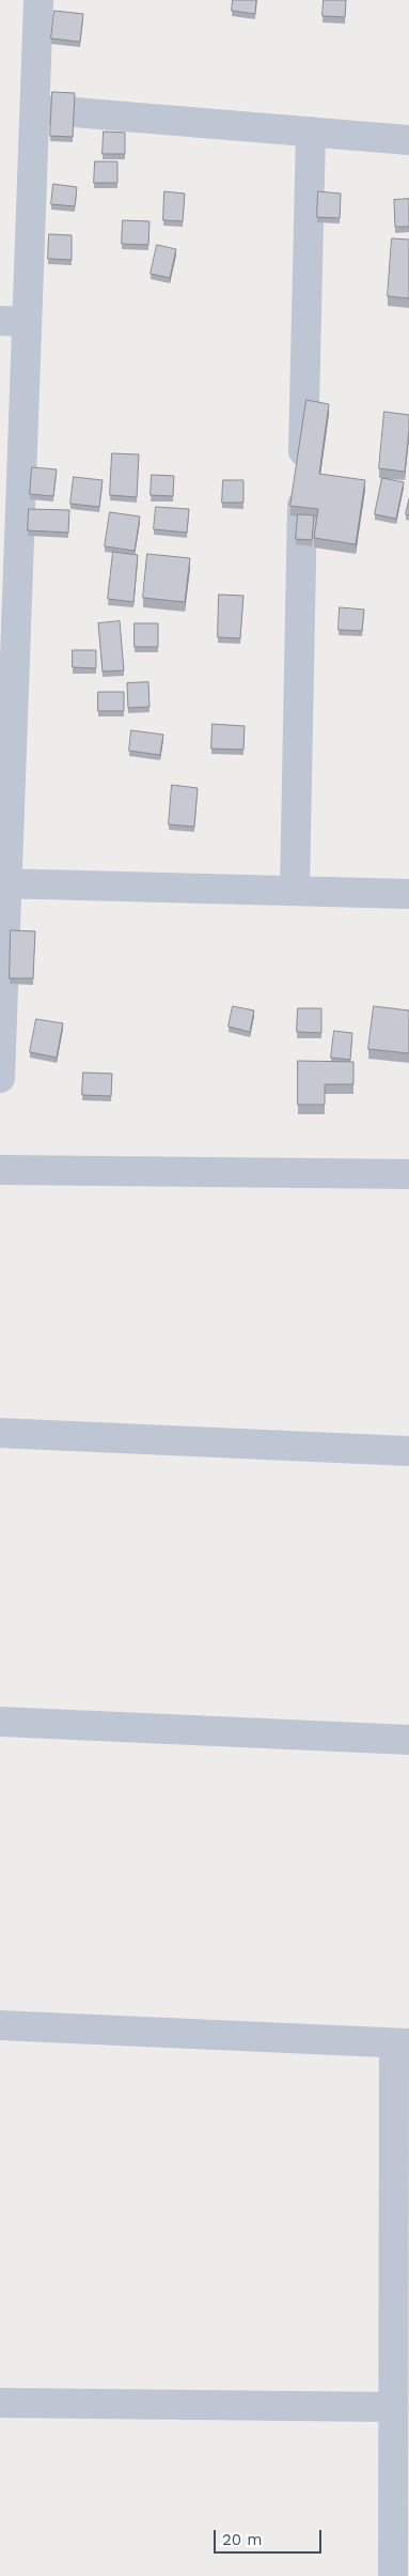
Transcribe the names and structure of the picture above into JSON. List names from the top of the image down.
{
  "scale_bar": "20 m"
}
